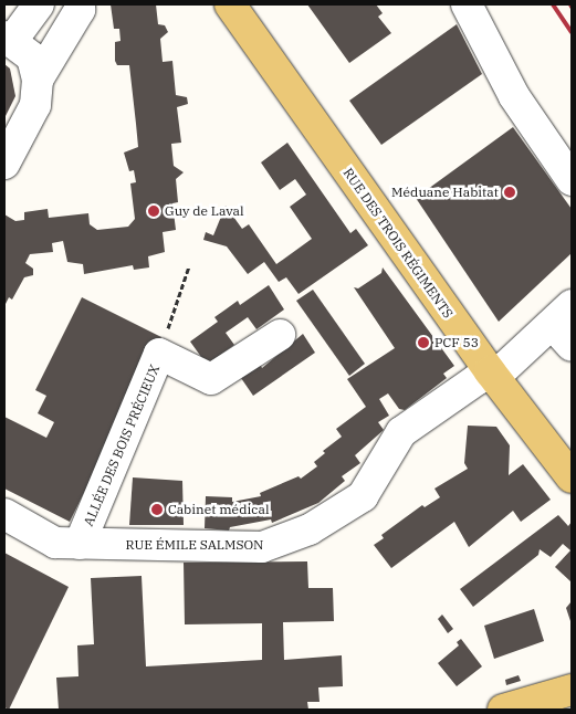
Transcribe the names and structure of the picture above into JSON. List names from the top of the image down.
{
  "streets": {
    "main road": ["RUE DES TROIS RÉGIMENTS"],
    "street": ["ALLÉE DES BOIS PRÉCIEUX", "RUE ÉMILE SALMSON"]
  },
  "crossings": [
    ["RUE DES TROIS RÉGIMENTS", "RUE ÉMILE SALMSON"],
    ["ALLÉE DES BOIS PRÉCIEUX", "RUE ÉMILE SALMSON"]
  ],
  "places": [
    "Méduane Habitat",
    "Guy de Laval",
    "PCF 53",
    "Cabinet médical"
  ]
}
